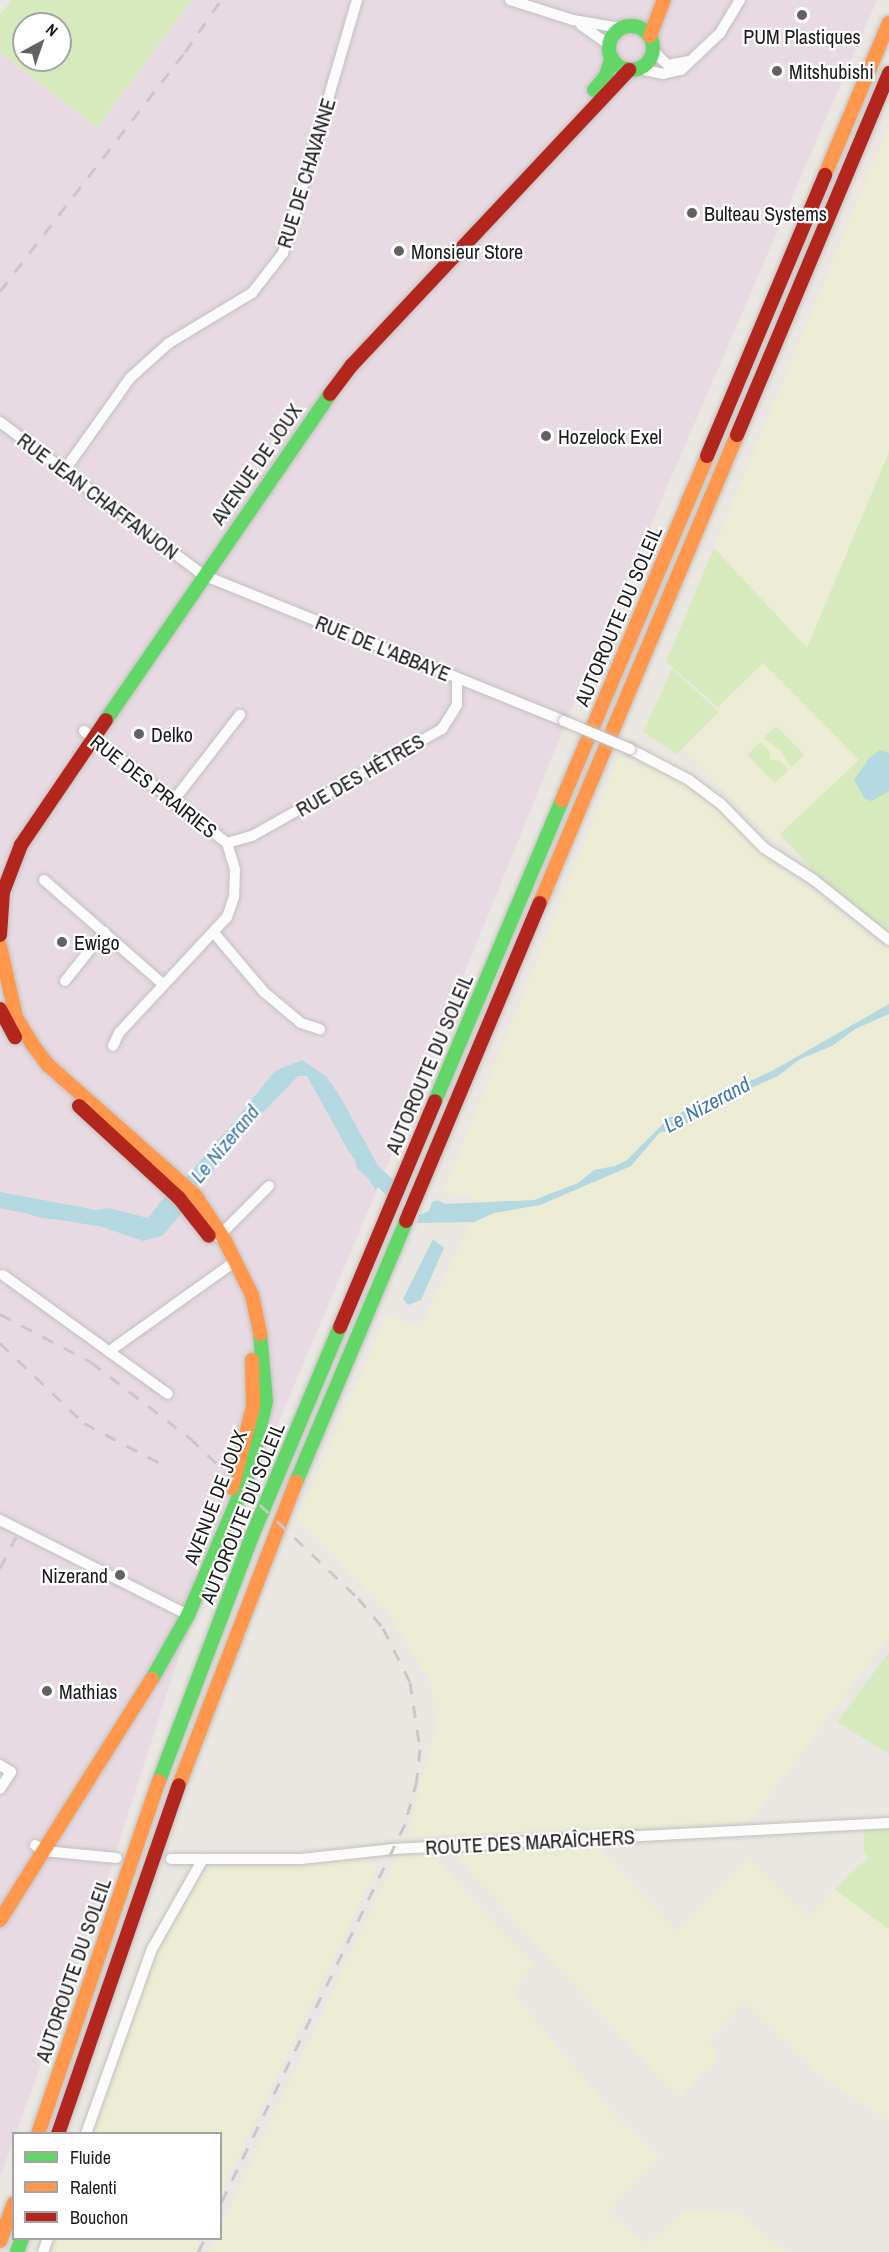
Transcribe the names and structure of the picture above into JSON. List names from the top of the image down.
{
  "streets": {
    "main road": ["AVENUE DE JOUX", "AUTOROUTE DU SOLEIL"],
    "street": [
      "RUE DE CHAVANNE",
      "RUE JEAN CHAFFANJON",
      "RUE DE L'ABBAYE",
      "RUE DES HÊTRES",
      "RUE DES PRAIRIES",
      "ROUTE DES MARAÎCHERS"
    ]
  },
  "crossings": [
    ["RUE DE CHAVANNE", "RUE JEAN CHAFFANJON"],
    ["AVENUE DE JOUX", "RUE JEAN CHAFFANJON"],
    ["AVENUE DE JOUX", "RUE DE L'ABBAYE"],
    ["AVENUE DE JOUX", "RUE DES PRAIRIES"],
    ["RUE JEAN CHAFFANJON", "RUE DE L'ABBAYE"],
    ["RUE DE L'ABBAYE", "RUE DES HÊTRES"],
    ["RUE DES HÊTRES", "RUE DES PRAIRIES"]
  ],
  "water": ["Le Nizerand"],
  "places": [
    "PUM Plastiques",
    "Mitshubishi",
    "Bulteau Systems",
    "Monsieur Store",
    "Hozelock Exel",
    "Delko",
    "Ewigo",
    "Nizerand",
    "Mathias"
  ],
  "legend": ["Fluide", "Ralenti", "Bouchon"],
  "north": "top right"
}
